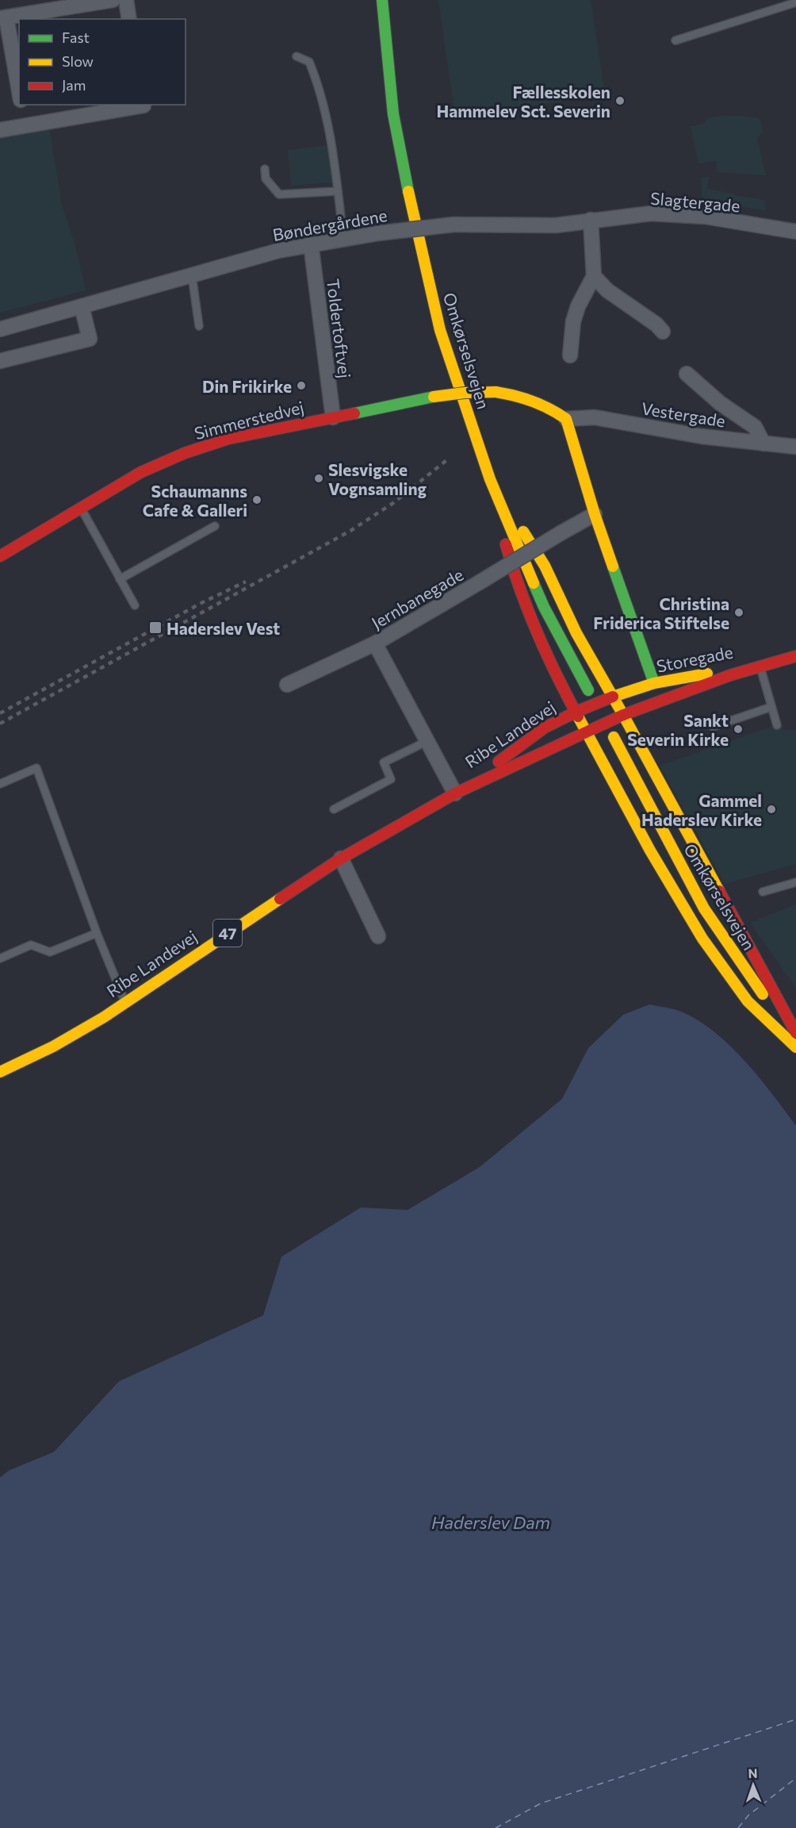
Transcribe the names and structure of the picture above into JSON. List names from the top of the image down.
{
  "streets": {
    "main road": [
      "Omkørselsvejen",
      "Simmerstedvej",
      "Storegade",
      "Ribe Landevej",
      "47"
    ],
    "street": [
      "Slagtergade",
      "Bøndergårdene",
      "Toldertoftvej",
      "Vestergade",
      "Jernbanegade"
    ]
  },
  "crossings": [
    ["Slagtergade", "Bøndergårdene"],
    ["Bøndergårdene", "Toldertoftvej"],
    ["Toldertoftvej", "Simmerstedvej"],
    ["Vestergade", "Simmerstedvej"],
    ["Storegade", "Ribe Landevej"]
  ],
  "water": ["Haderslev Dam"],
  "places": {
    "other": [
      "Fællesskolen Hammelev Sct. Severin",
      "Din Frikirke",
      "Slesvigske Vognsamling",
      "Schaumanns Cafe & Galleri",
      "Christina Friderica Stiftelse",
      "Sankt Severin Kirke",
      "Gammel Haderslev Kirke"
    ],
    "transit": ["Haderslev Vest"]
  },
  "legend": ["Fast", "Slow", "Jam"],
  "north": "top"
}
